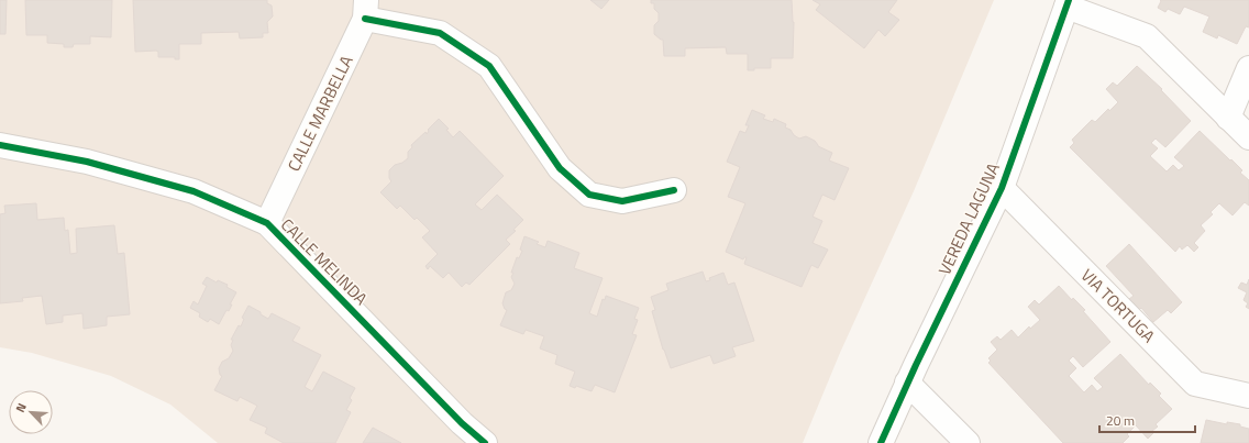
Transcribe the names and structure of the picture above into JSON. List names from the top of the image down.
{
  "streets": {
    "street": [
      "CALLE MARBELLA",
      "VEREDA LAGUNA",
      "CALLE MELINDA",
      "VIA TORTUGA"
    ]
  },
  "crossings": [
    ["CALLE MARBELLA", "CALLE MELINDA"],
    ["VEREDA LAGUNA", "VIA TORTUGA"]
  ],
  "scale_bar": "20 m",
  "north": "top left"
}
